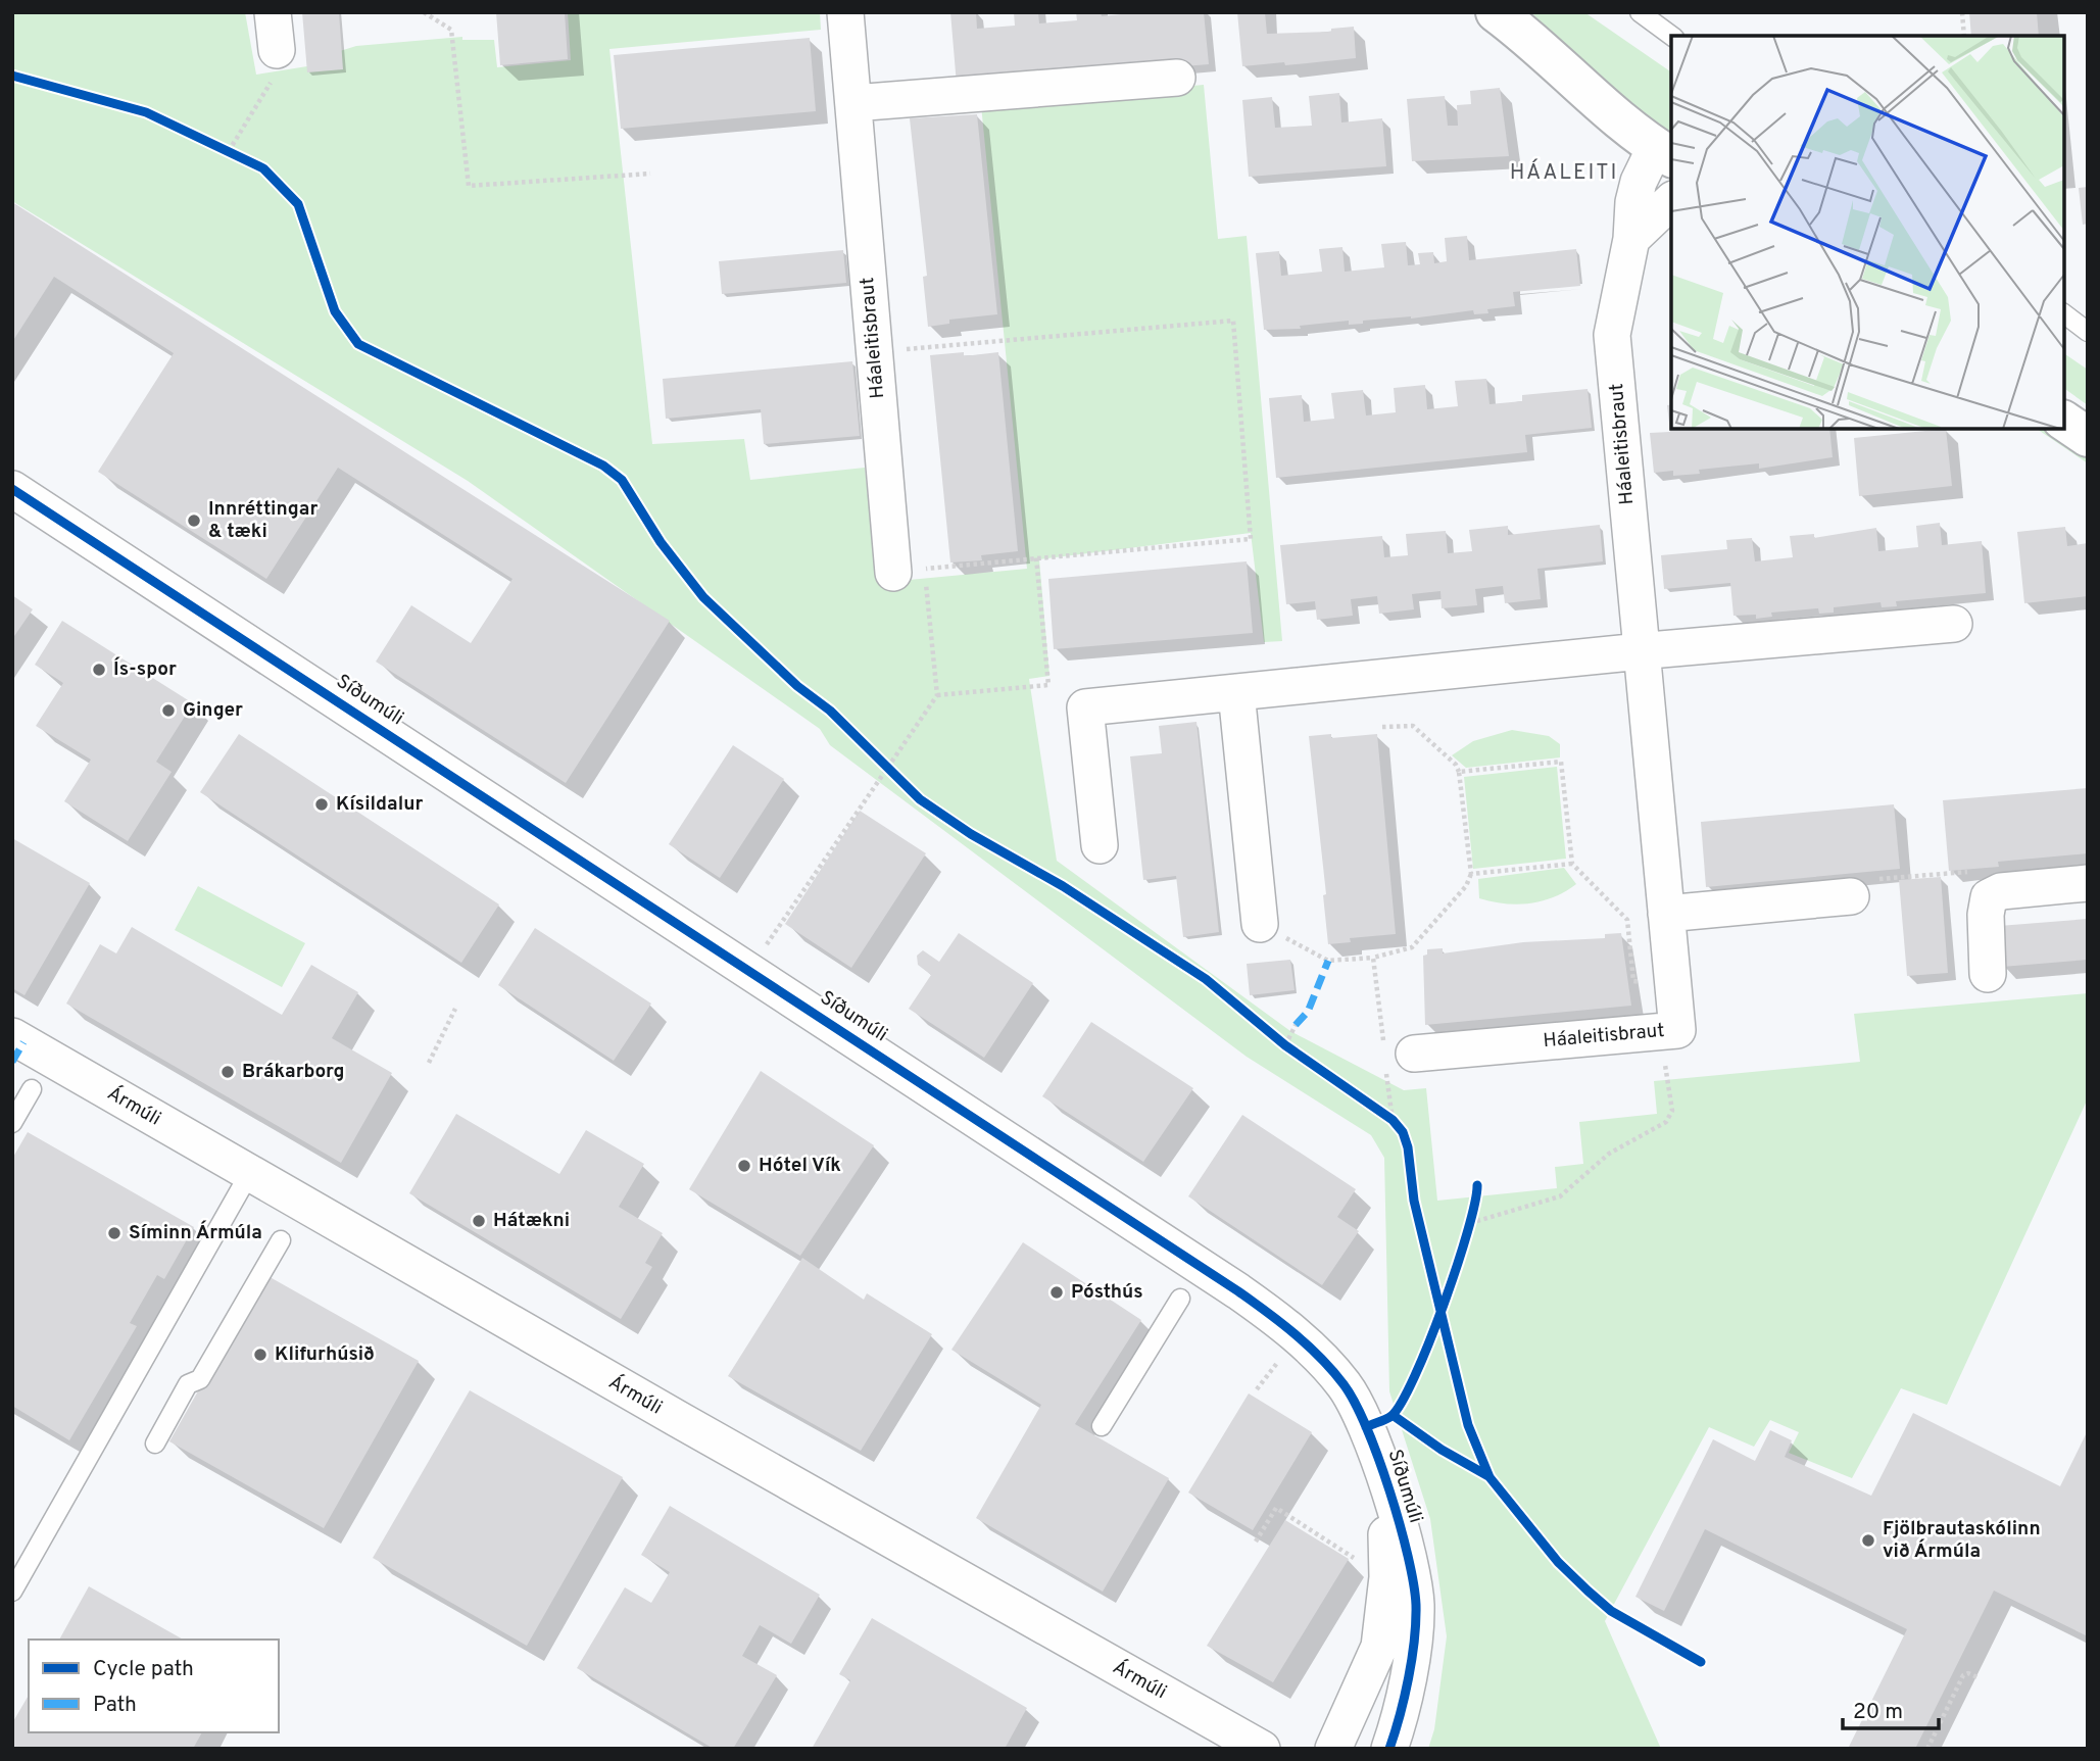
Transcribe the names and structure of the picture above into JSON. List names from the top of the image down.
{
  "streets": {
    "street": ["Háaleitisbraut", "Síðumúli", "Ármúli"]
  },
  "districts": ["HÁALEITI"],
  "places": [
    "Innréttingar & tæki",
    "Ís-spor",
    "Ginger",
    "Kísildalur",
    "Brákarborg",
    "Hótel Vík",
    "Hátækni",
    "Síminn Ármúla",
    "Pósthús",
    "Klifurhúsið",
    "Fjölbrautaskólinn við Ármúla"
  ],
  "legend": ["Cycle path", "Path"],
  "scale_bar": "20 m"
}
